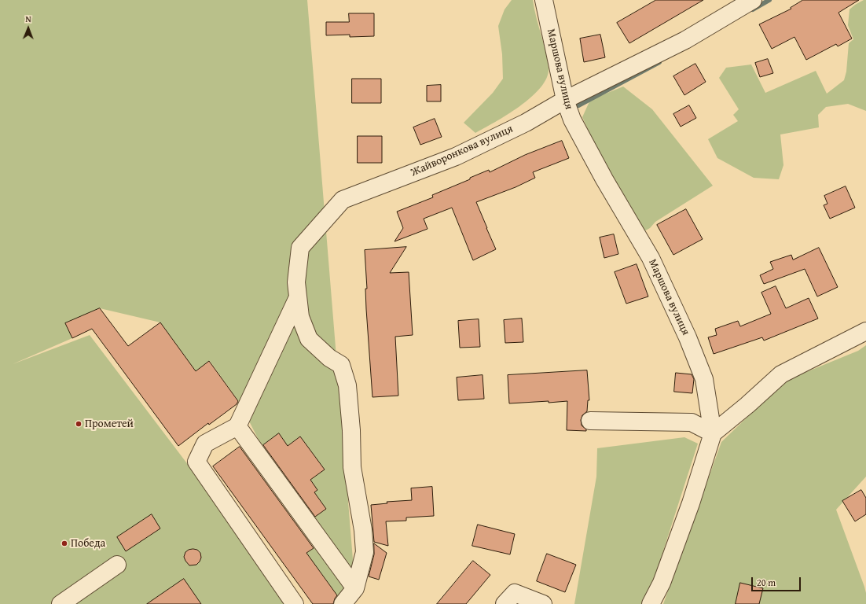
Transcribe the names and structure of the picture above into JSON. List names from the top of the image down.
{
  "streets": {
    "street": ["Маршова вулиця", "Жайворонкова вулиця"]
  },
  "crossings": [
    ["Маршова вулиця", "Жайворонкова вулиця"]
  ],
  "places": ["Прометей", "Победа"],
  "scale_bar": "20 m",
  "north": "top"
}
